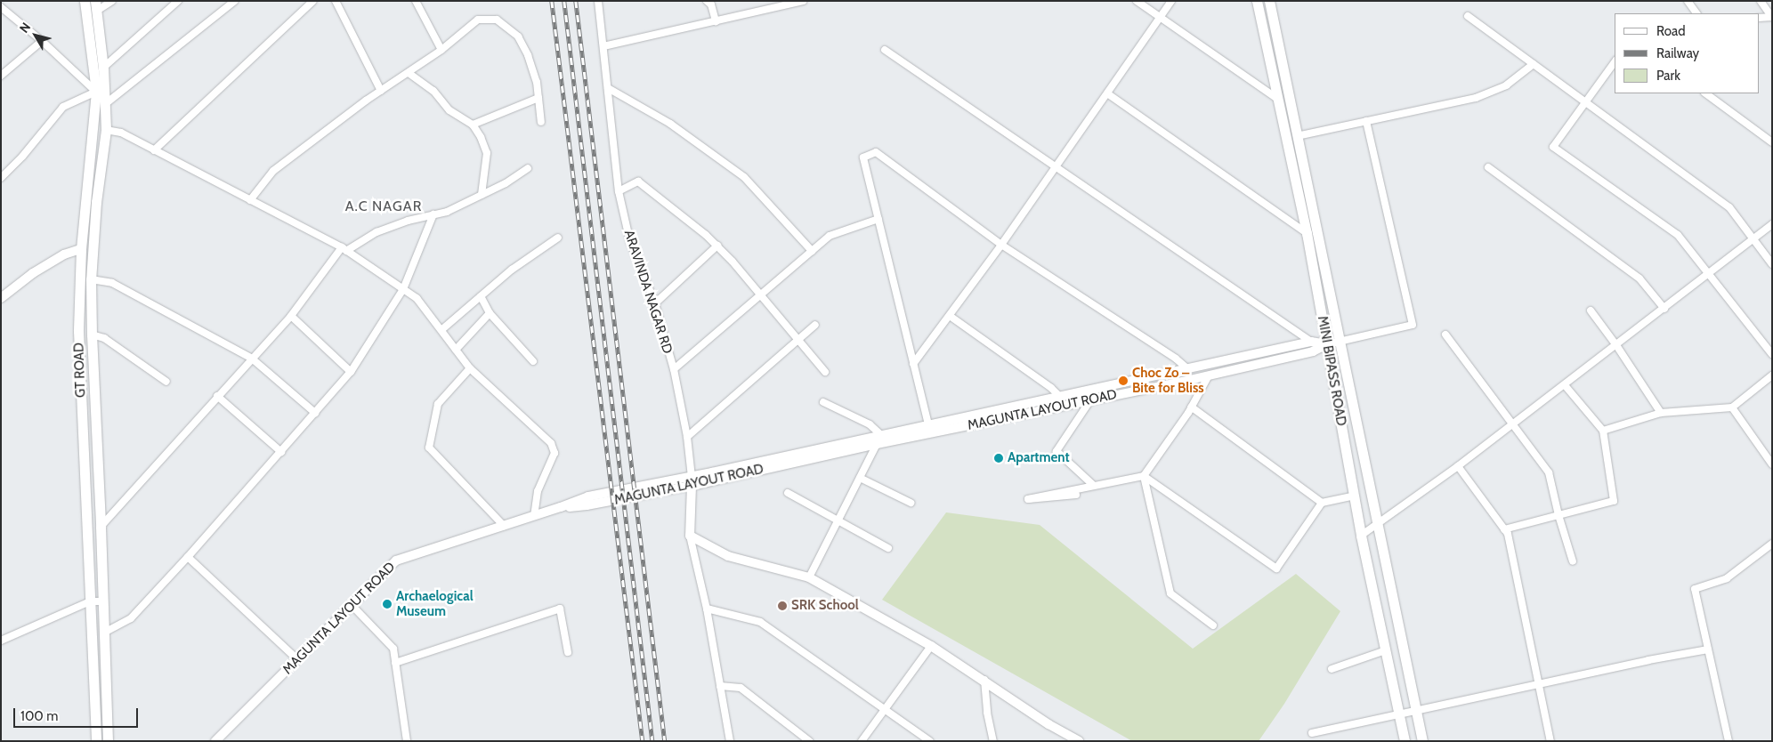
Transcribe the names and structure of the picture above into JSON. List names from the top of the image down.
{
  "streets": {
    "main road": ["GT ROAD", "MINI BIPASS ROAD"],
    "street": ["ARAVINDA NAGAR RD", "MAGUNTA LAYOUT ROAD"]
  },
  "crossings": [
    ["ARAVINDA NAGAR RD", "MAGUNTA LAYOUT ROAD"],
    ["MINI BIPASS ROAD", "MAGUNTA LAYOUT ROAD"]
  ],
  "districts": ["A.C NAGAR"],
  "places": [
    "Choc Zo – Bite for Bliss",
    "Apartment",
    "Archaelogical Museum",
    "SRK School"
  ],
  "legend": ["Road", "Railway", "Park"],
  "scale_bar": "100 m",
  "north": "top left"
}
